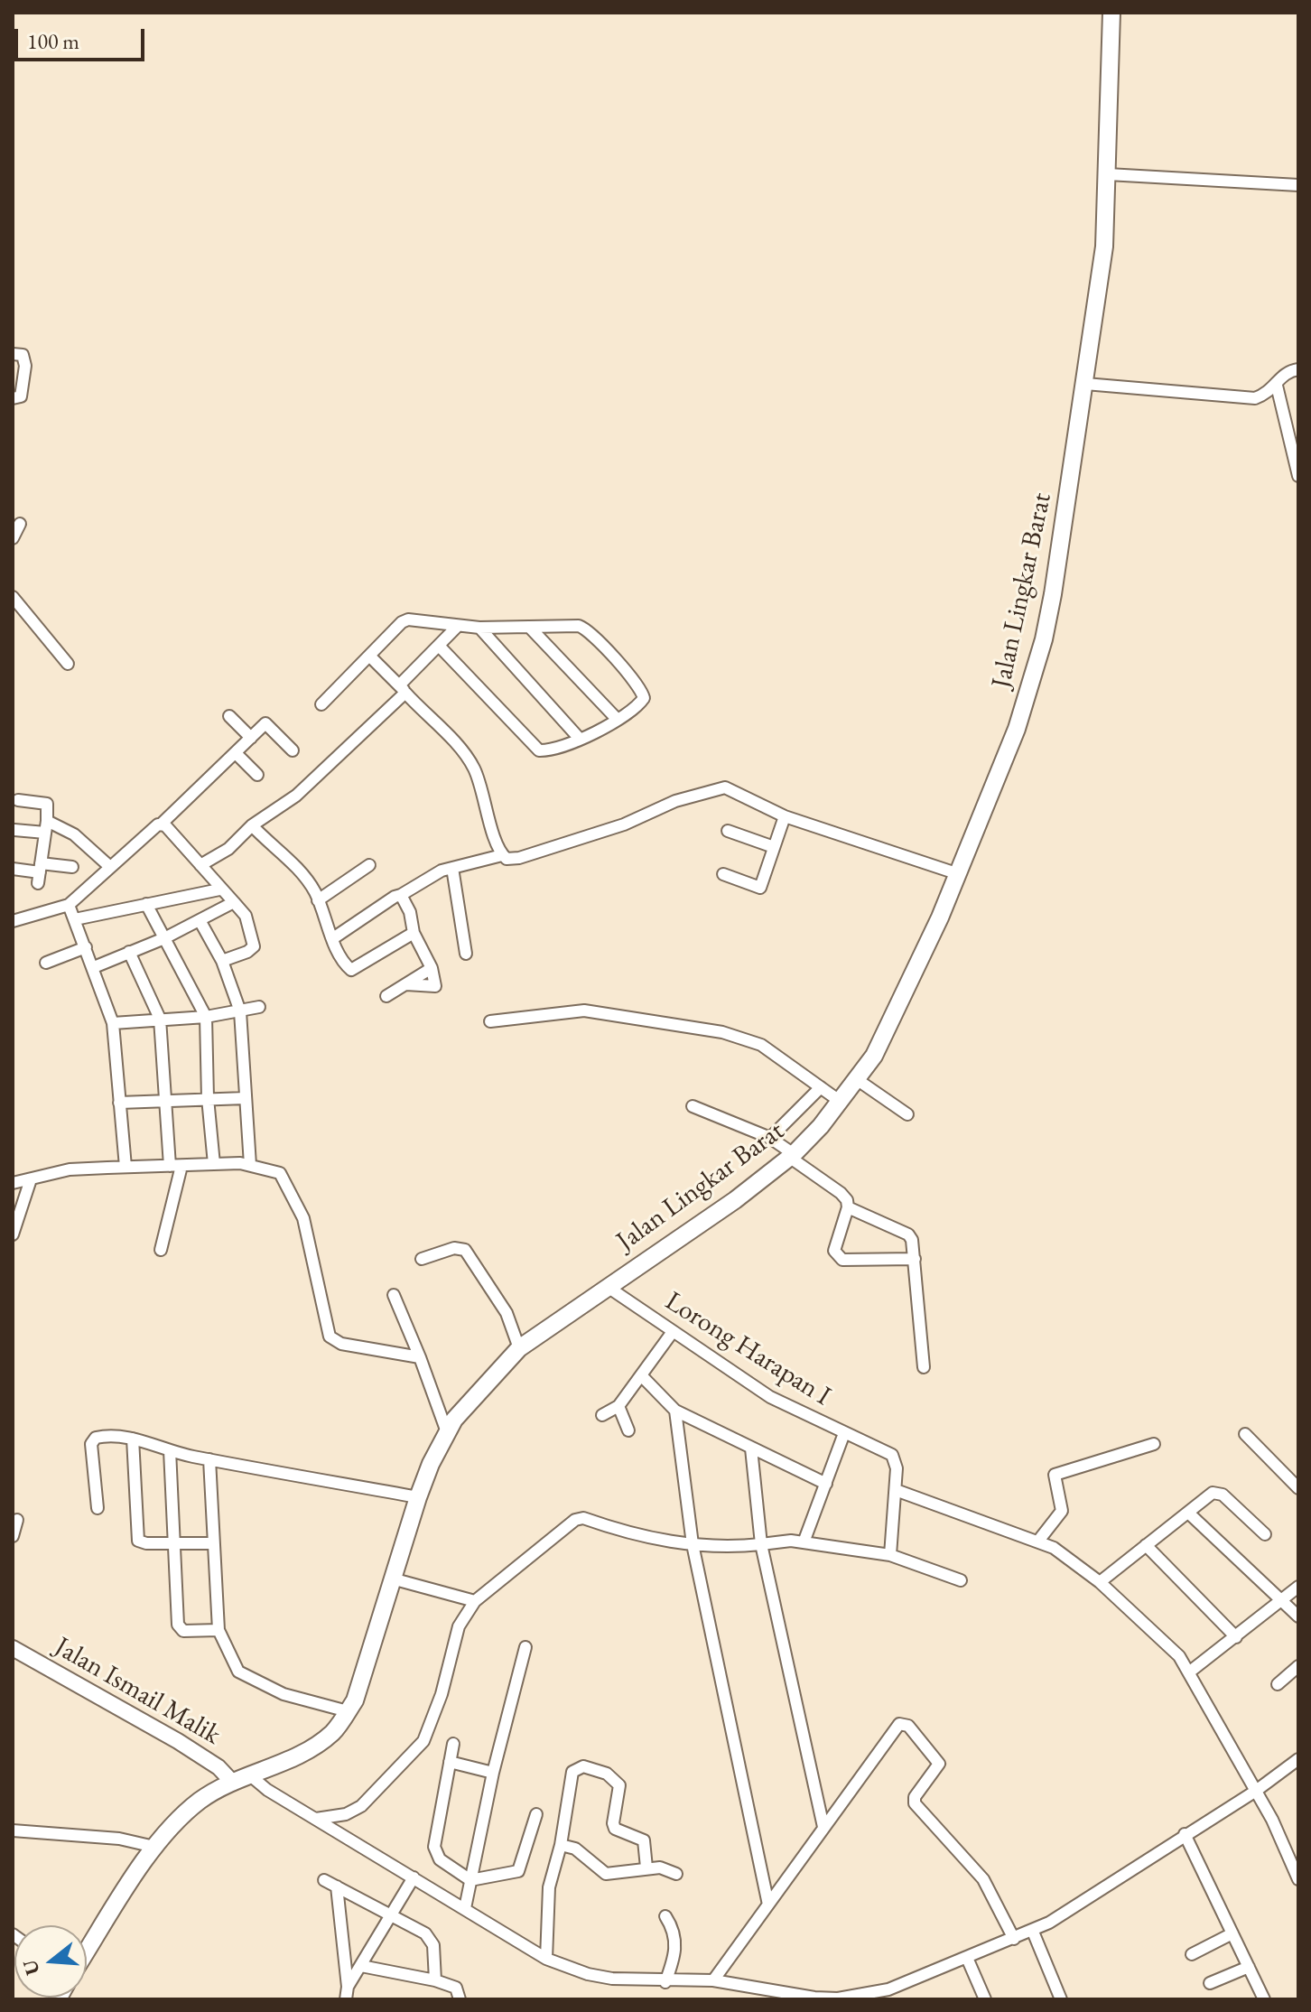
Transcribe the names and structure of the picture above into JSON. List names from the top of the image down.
{
  "streets": {
    "highway": ["Jalan Lingkar Barat"],
    "main road": ["Jalan Ismail Malik"],
    "street": ["Lorong Harapan I"]
  },
  "crossings": [
    ["Jalan Lingkar Barat", "Lorong Harapan I"],
    ["Jalan Lingkar Barat", "Jalan Ismail Malik"]
  ],
  "scale_bar": "100 m",
  "north": "left"
}
